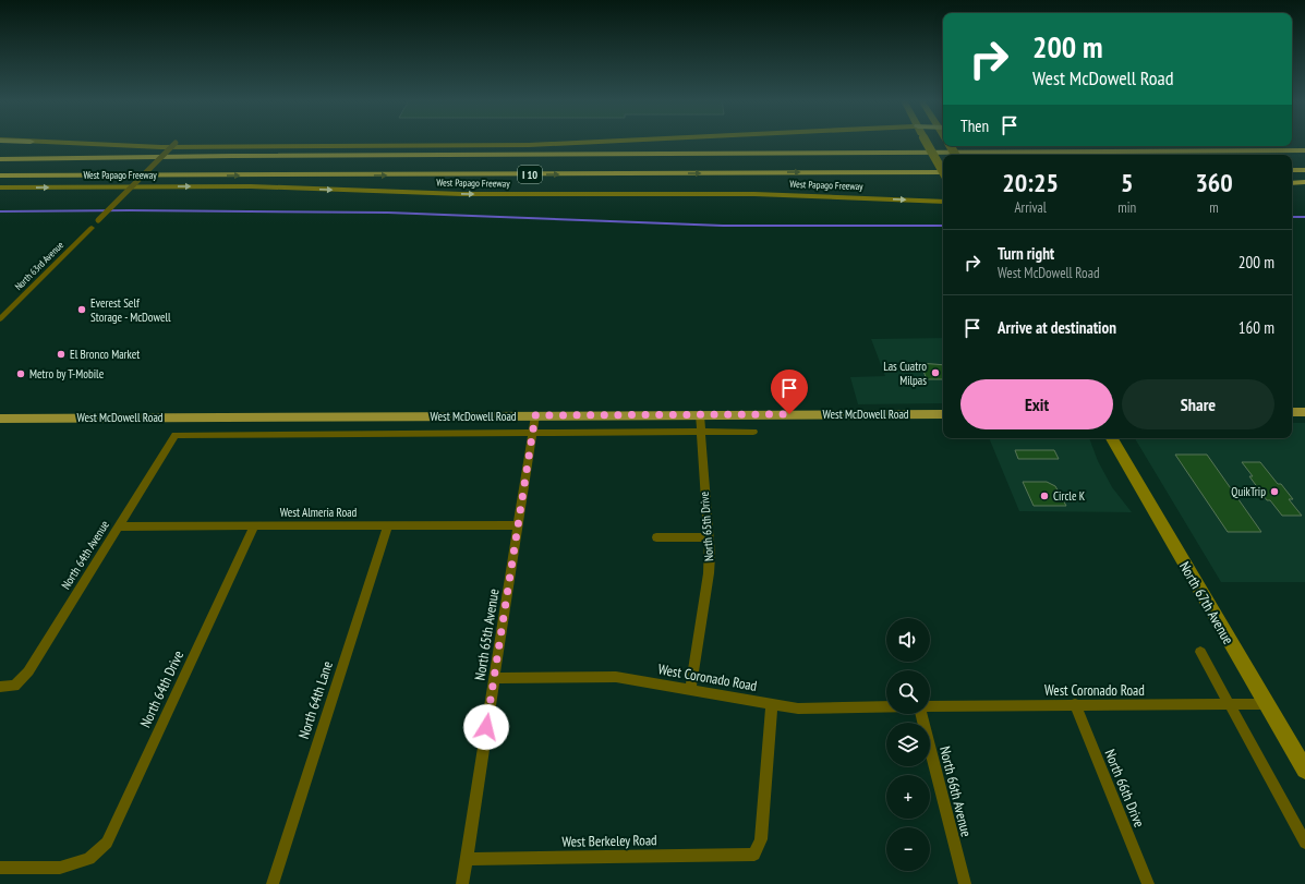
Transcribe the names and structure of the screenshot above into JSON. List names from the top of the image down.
{
  "streets": {
    "highway": ["I 10"],
    "main road": ["West Papago Freeway", "West McDowell Road", "North 67th Avenue"],
    "street": [
      "North 63rd Avenue",
      "West Almeria Road",
      "North 65th Drive",
      "North 64th Avenue",
      "North 65th Avenue",
      "West Coronado Road",
      "North 64th Drive",
      "North 64th Lane",
      "North 66th Drive",
      "North 66th Avenue",
      "West Berkeley Road"
    ]
  },
  "crossings": [
    ["West McDowell Road", "North 65th Drive"],
    ["West McDowell Road", "North 64th Avenue"],
    ["West McDowell Road", "North 65th Avenue"],
    ["West Almeria Road", "North 64th Avenue"],
    ["West Almeria Road", "North 65th Avenue"],
    ["West Almeria Road", "North 64th Drive"],
    ["West Almeria Road", "North 64th Lane"],
    ["North 65th Drive", "West Coronado Road"],
    ["North 67th Avenue", "West Coronado Road"],
    ["North 65th Avenue", "West Coronado Road"],
    ["North 65th Avenue", "West Berkeley Road"],
    ["West Coronado Road", "North 66th Drive"],
    ["West Coronado Road", "West Berkeley Road"]
  ],
  "places": [
    "Everest Self Storage - McDowell",
    "El Bronco Market",
    "Las Cuatro Milpas",
    "Metro by T-Mobile",
    "QuikTrip",
    "Circle K"
  ],
  "page": {
    "turn": ["200 m", "West McDowell Road"],
    "then": "Then",
    "eta": [
      "20:25",
      "Arrival",
      "5",
      "min",
      "360",
      "m"
    ],
    "list": [
      {
        "name": "Turn right",
        "note": "West McDowell Road",
        "value": "200 m"
      },
      {
        "name": "Arrive at destination",
        "value": "160 m"
      }
    ],
    "buttons": ["Exit", "Share"],
    "map_buttons": ["+", "−"]
  }
}
